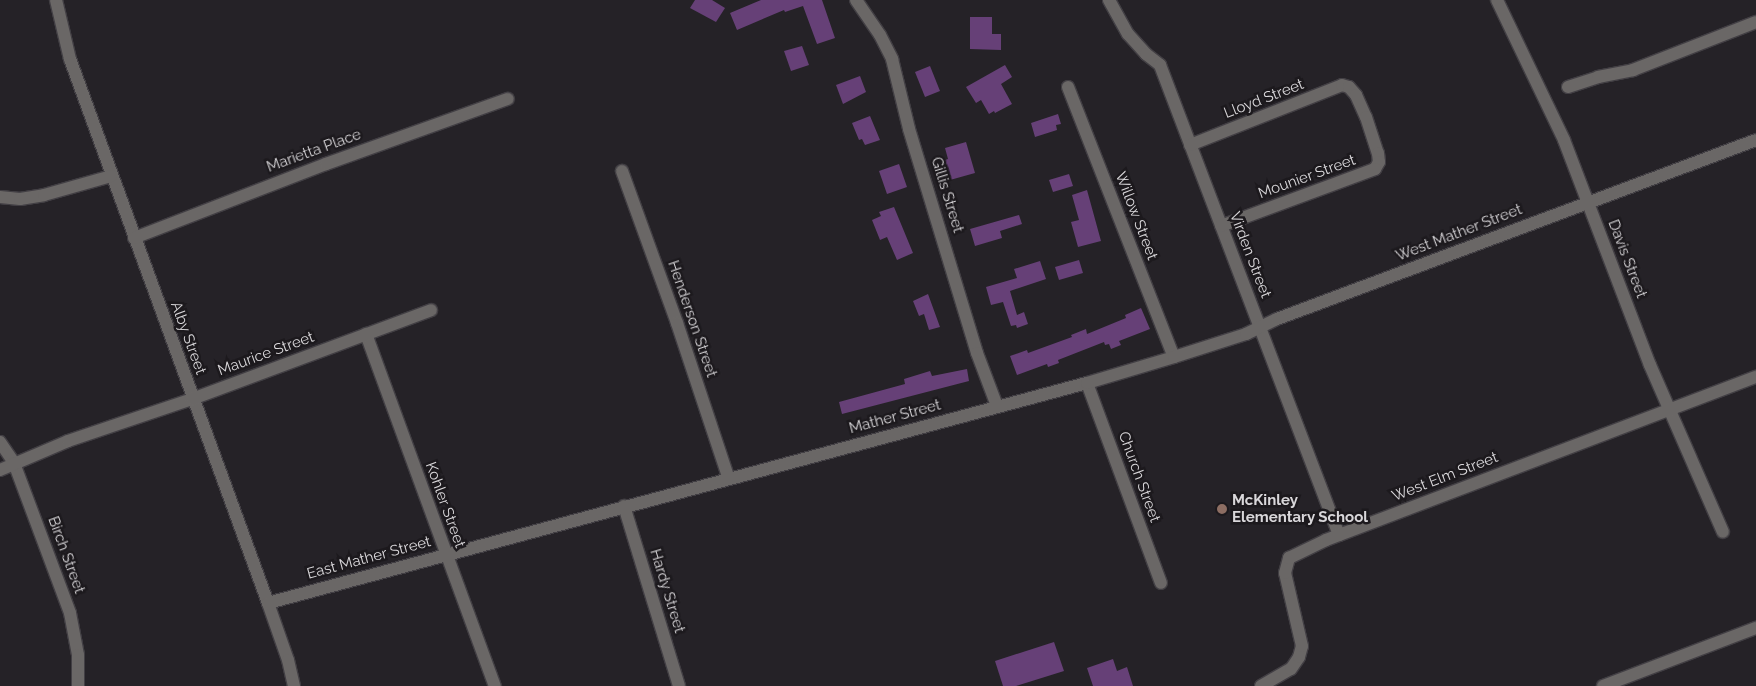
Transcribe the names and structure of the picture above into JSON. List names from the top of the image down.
{
  "streets": {
    "street": [
      "Lloyd Street",
      "Marietta Place",
      "Mounier Street",
      "Gillis Street",
      "Willow Street",
      "West Mather Street",
      "Virden Street",
      "Davis Street",
      "Henderson Street",
      "Alby Street",
      "Maurice Street",
      "Mather Street",
      "Church Street",
      "West Elm Street",
      "Kohler Street",
      "Birch Street",
      "East Mather Street",
      "Hardy Street"
    ]
  },
  "crossings": [
    ["Lloyd Street", "Mounier Street"],
    ["Lloyd Street", "Virden Street"],
    ["Marietta Place", "Alby Street"],
    ["Mounier Street", "Virden Street"],
    ["Gillis Street", "Mather Street"],
    ["Willow Street", "West Mather Street"],
    ["Willow Street", "Mather Street"],
    ["West Mather Street", "Virden Street"],
    ["West Mather Street", "Davis Street"],
    ["West Mather Street", "Mather Street"],
    ["Virden Street", "West Elm Street"],
    ["Davis Street", "West Elm Street"],
    ["Henderson Street", "Mather Street"],
    ["Alby Street", "Maurice Street"],
    ["Alby Street", "East Mather Street"],
    ["Maurice Street", "Kohler Street"],
    ["Maurice Street", "Birch Street"],
    ["Mather Street", "Church Street"],
    ["Mather Street", "East Mather Street"],
    ["Mather Street", "Hardy Street"],
    ["Kohler Street", "East Mather Street"],
    ["East Mather Street", "Hardy Street"]
  ],
  "places": ["McKinley Elementary School"]
}
